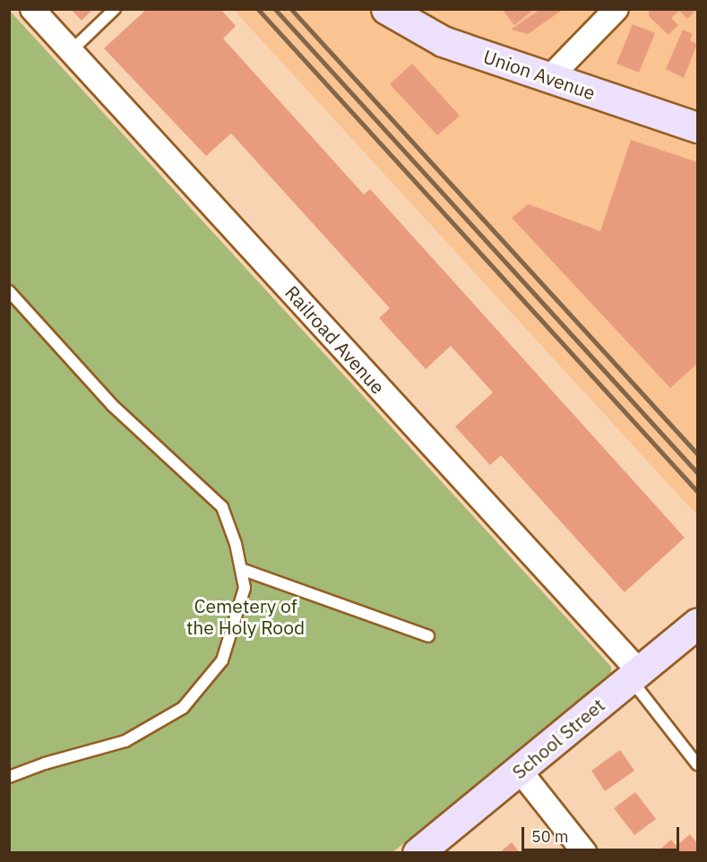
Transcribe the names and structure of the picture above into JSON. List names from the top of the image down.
{
  "streets": {
    "street": ["Union Avenue", "Railroad Avenue", "School Street"]
  },
  "crossings": [
    ["Railroad Avenue", "School Street"]
  ],
  "parks": ["Cemetery of the Holy Rood"],
  "scale_bar": "50 m"
}
